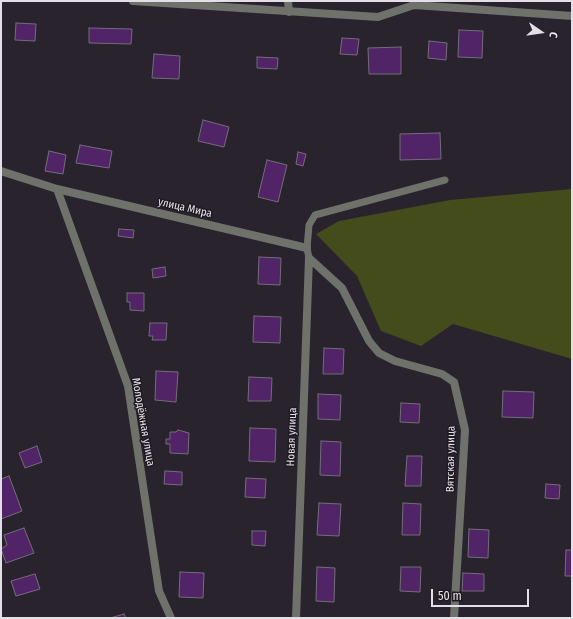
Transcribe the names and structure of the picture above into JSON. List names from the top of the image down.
{
  "streets": {
    "street": [
      "улица Мира",
      "Молодёжная улица",
      "Новая улица",
      "Вятская улица"
    ]
  },
  "crossings": [
    ["улица Мира", "Молодёжная улица"],
    ["Новая улица", "Вятская улица"]
  ],
  "scale_bar": "50 m",
  "north": "right"
}
